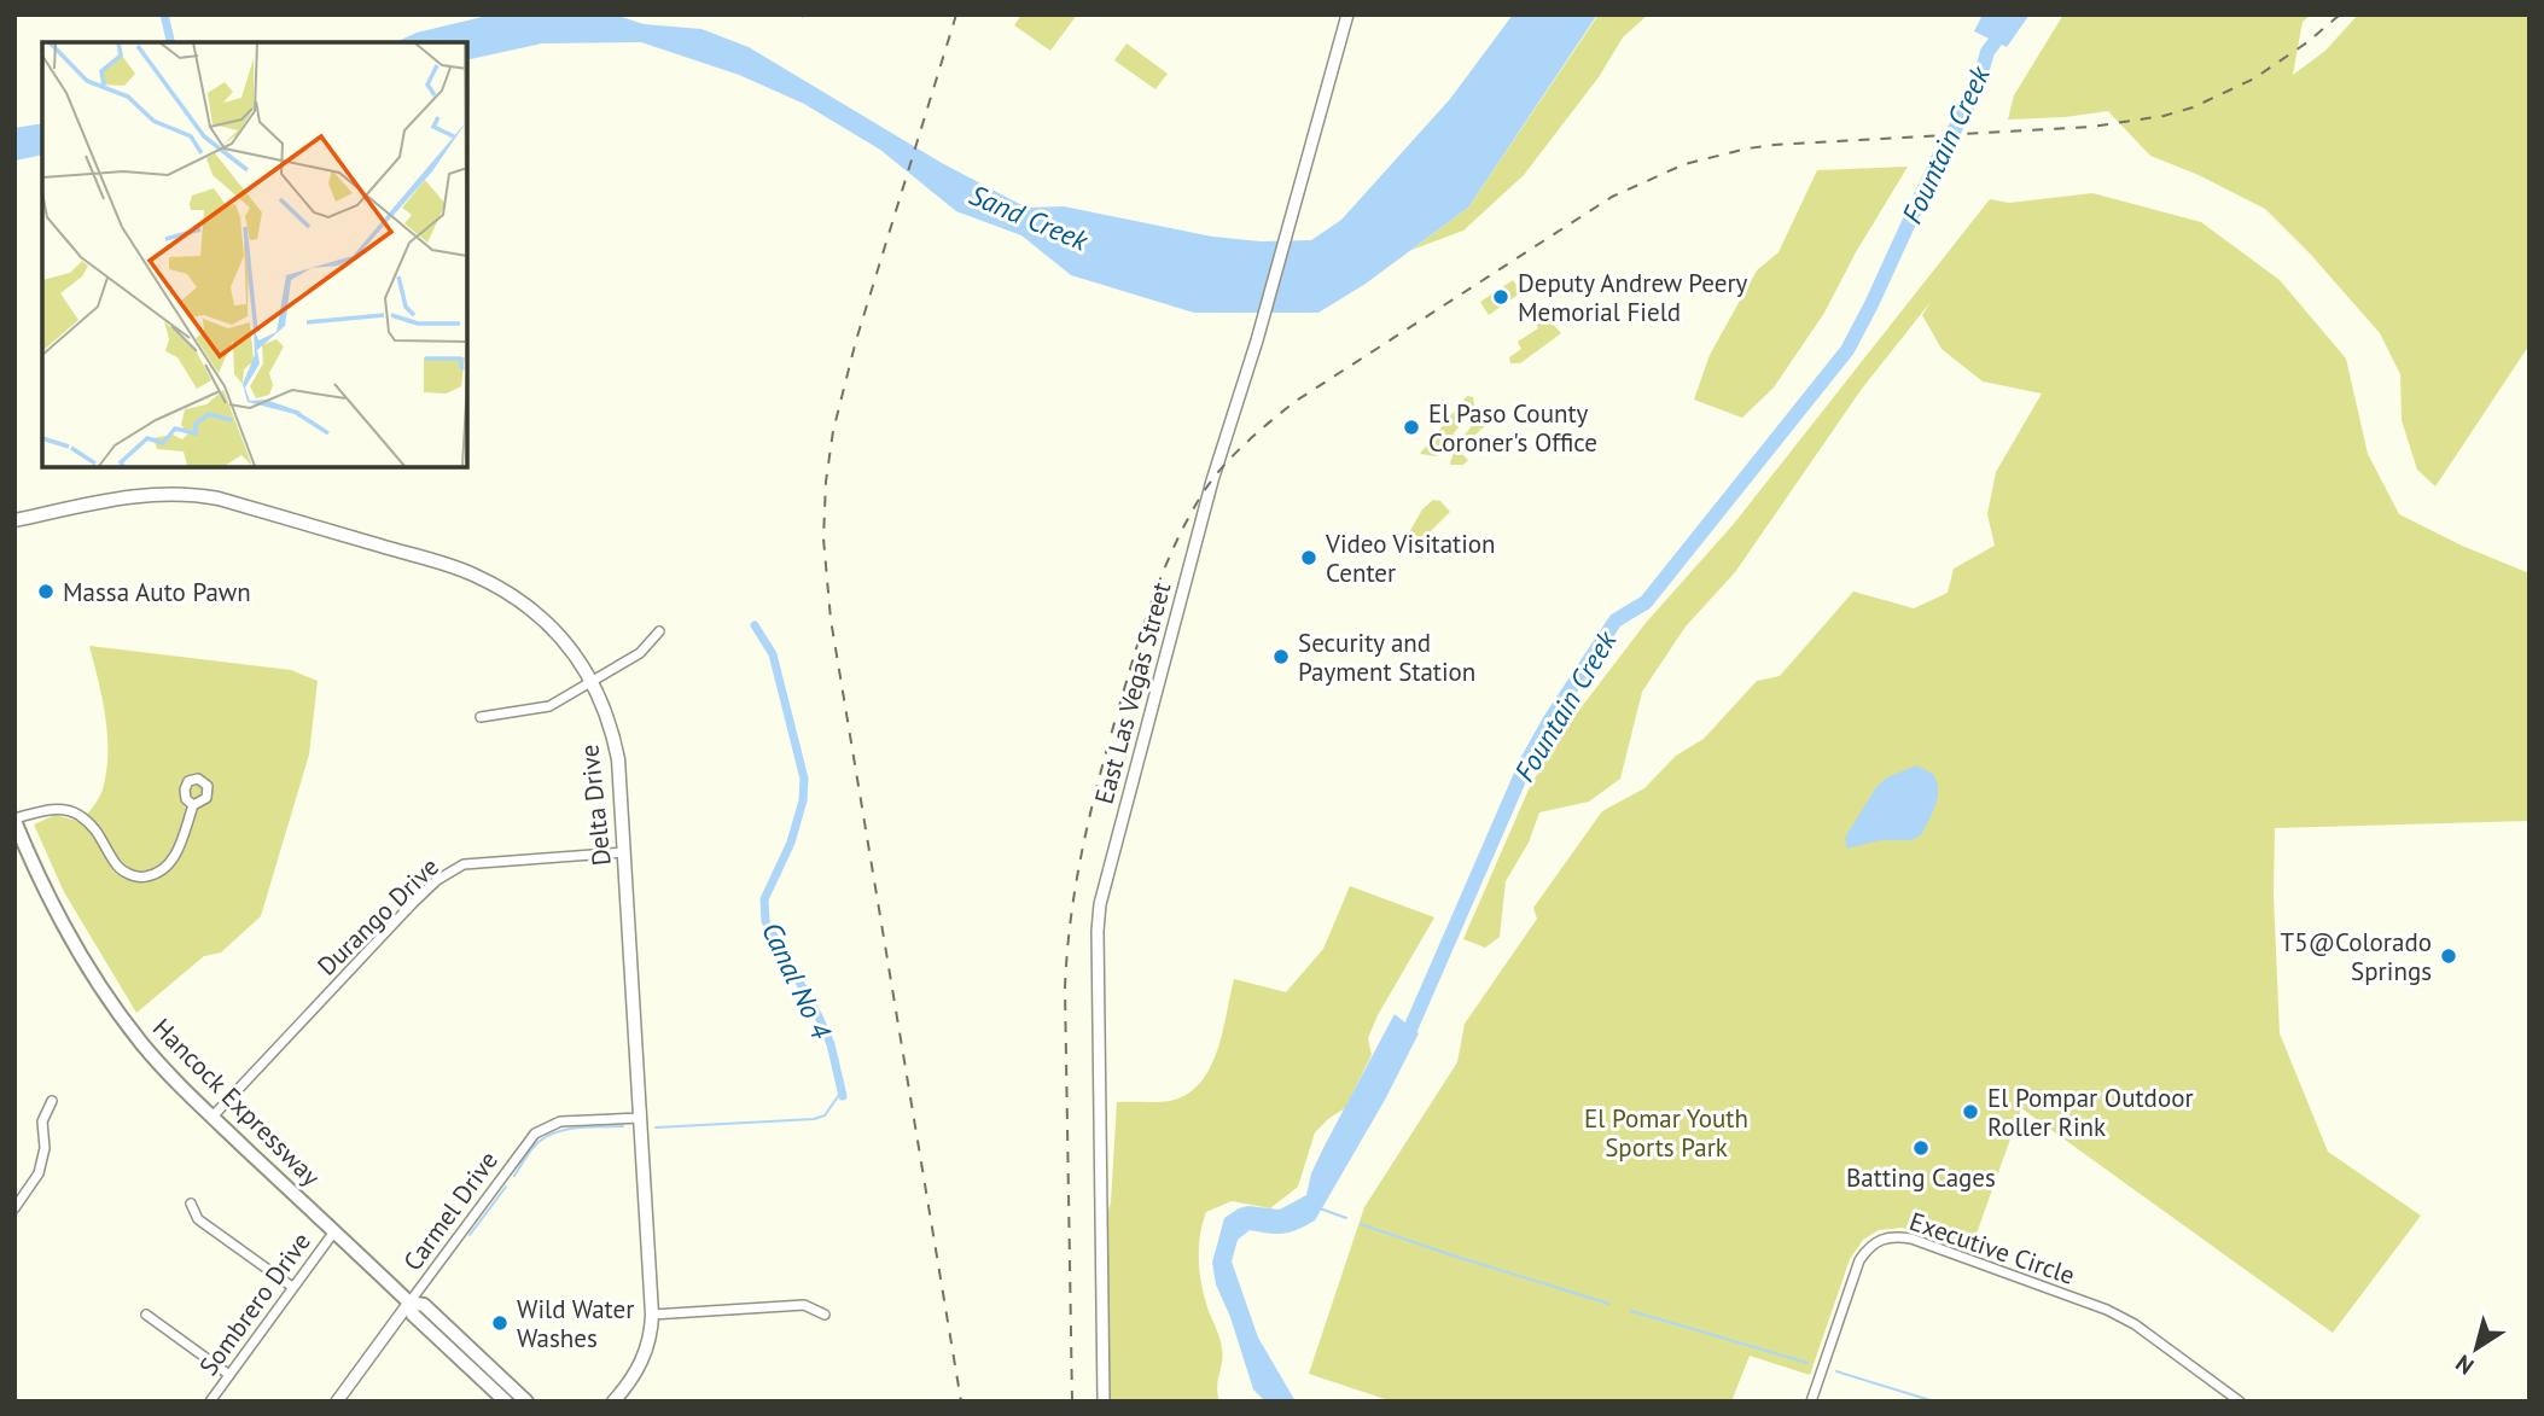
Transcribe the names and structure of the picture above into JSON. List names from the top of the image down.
{
  "streets": {
    "main road": ["Delta Drive", "Hancock Expressway"],
    "street": [
      "East Las Vegas Street",
      "Durango Drive",
      "Carmel Drive",
      "Executive Circle",
      "Sombrero Drive"
    ]
  },
  "crossings": [
    ["Delta Drive", "Durango Drive"],
    ["Delta Drive", "Carmel Drive"],
    ["Durango Drive", "Hancock Expressway"],
    ["Hancock Expressway", "Carmel Drive"],
    ["Hancock Expressway", "Sombrero Drive"]
  ],
  "water": ["Fountain Creek", "Sand Creek", "Canal No 4"],
  "parks": ["El Pomar Youth Sports Park"],
  "places": [
    "Deputy Andrew Peery Memorial Field",
    "El Paso County Coroner's Office",
    "Video Visitation Center",
    "Massa Auto Pawn",
    "Security and Payment Station",
    "T5@Colorado Springs",
    "El Pompar Outdoor Roller Rink",
    "Batting Cages",
    "Wild Water Washes"
  ],
  "north": "bottom left"
}
